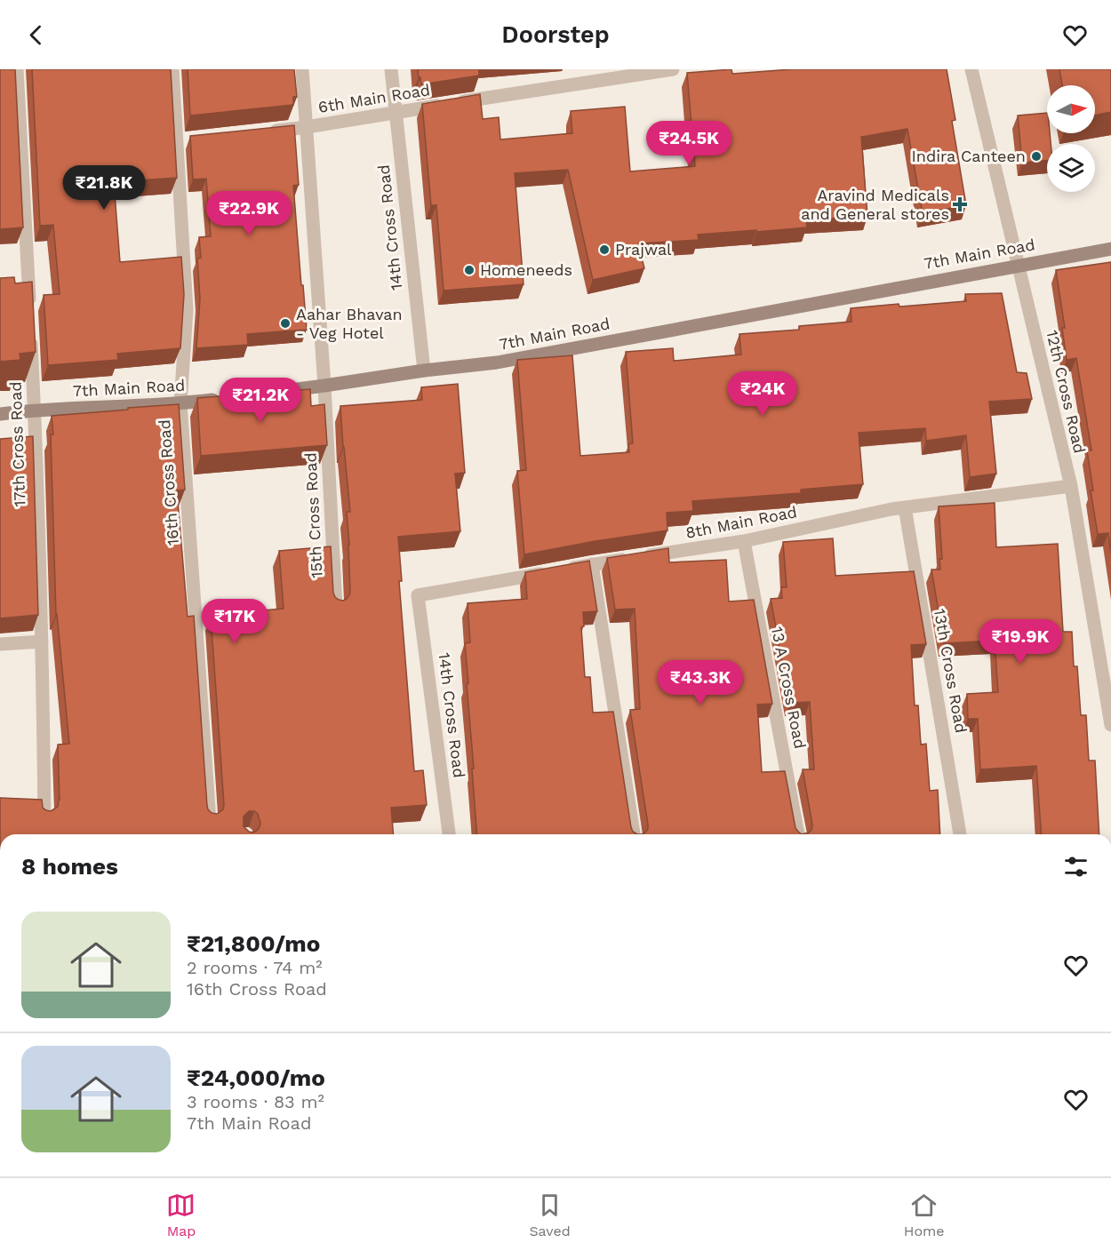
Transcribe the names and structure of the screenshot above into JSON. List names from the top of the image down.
{
  "streets": {
    "street": [
      "6th Main Road",
      "14th Cross Road",
      "7th Main Road",
      "12th Cross Road",
      "17th Cross Road",
      "16th Cross Road",
      "15th Cross Road",
      "8th Main Road",
      "13th Cross Road",
      "13 A Cross Road"
    ]
  },
  "crossings": [
    ["6th Main Road", "14th Cross Road"],
    ["6th Main Road", "15th Cross Road"],
    ["14th Cross Road", "7th Main Road"],
    ["14th Cross Road", "8th Main Road"],
    ["7th Main Road", "12th Cross Road"],
    ["7th Main Road", "17th Cross Road"],
    ["7th Main Road", "16th Cross Road"],
    ["7th Main Road", "15th Cross Road"],
    ["12th Cross Road", "8th Main Road"],
    ["8th Main Road", "13th Cross Road"],
    ["8th Main Road", "13 A Cross Road"]
  ],
  "places": {
    "other": [
      "Indira Canteen",
      "Prajwal",
      "Homeneeds",
      "Aahar Bhavan - Veg Hotel"
    ],
    "health": ["Aravind Medicals and General stores"]
  },
  "north": "right",
  "page": {
    "header": "Doorstep",
    "price": [
      "₹24.5K",
      "₹21.8K",
      "₹22.9K",
      "₹24K",
      "₹21.2K",
      "₹17K",
      "₹19.9K",
      "₹43.3K"
    ],
    "heading": "8 homes",
    "list": [
      {
        "name": "₹21,800/mo",
        "note": "2 rooms · 74 m² · 16th Cross Road"
      },
      {
        "name": "₹24,000/mo",
        "note": "3 rooms · 83 m² · 7th Main Road"
      }
    ],
    "tabs": ["Map", "Saved", "Home"]
  }
}
